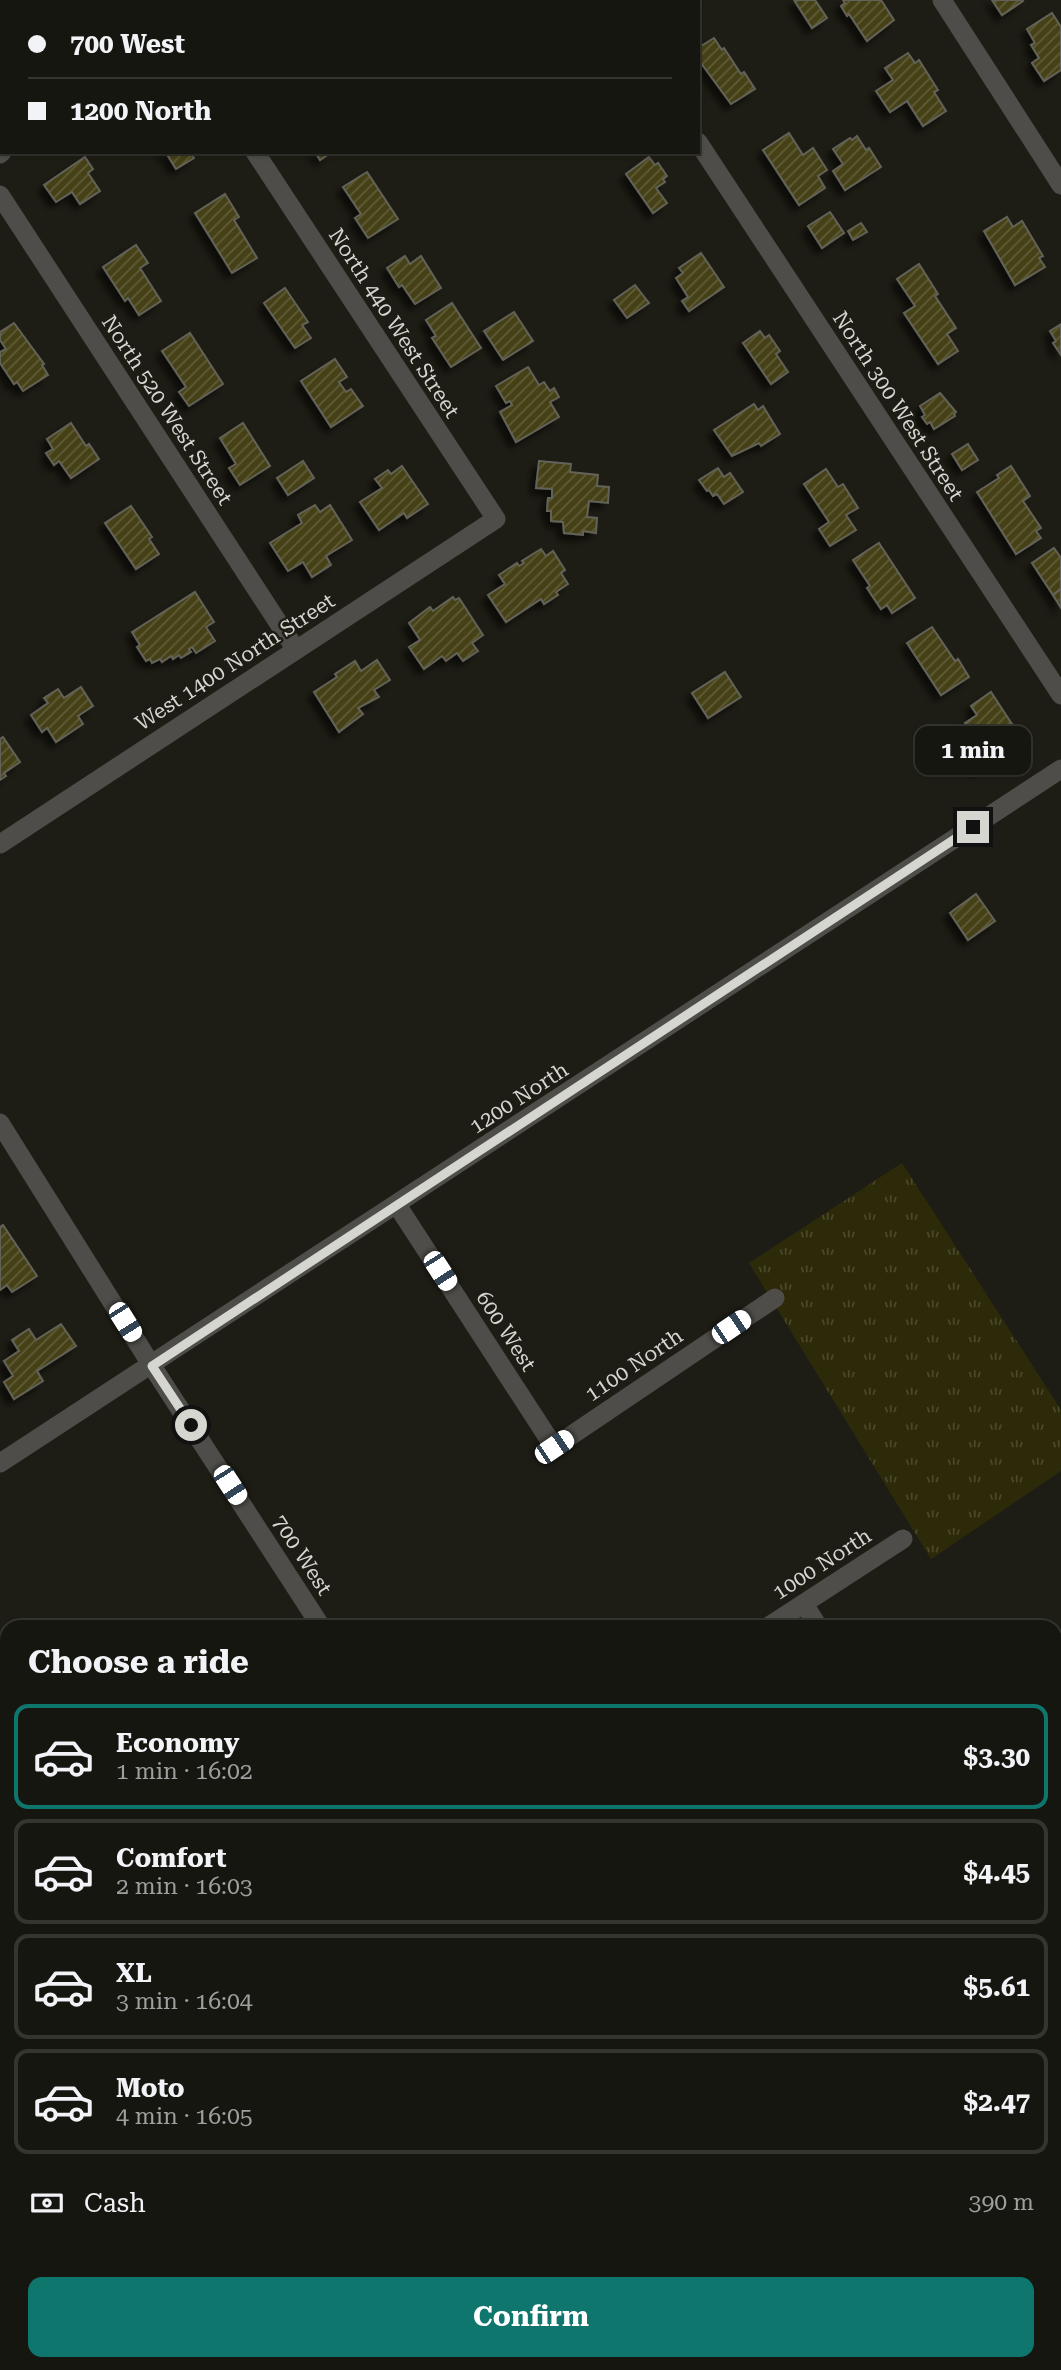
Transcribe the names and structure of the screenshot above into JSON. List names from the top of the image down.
{
  "streets": {
    "street": [
      "North 440 West Street",
      "North 300 West Street",
      "North 520 West Street",
      "West 1400 North Street",
      "1200 North",
      "600 West",
      "1100 North",
      "700 West",
      "1000 North"
    ]
  },
  "crossings": [
    ["North 440 West Street", "West 1400 North Street"],
    ["North 520 West Street", "West 1400 North Street"],
    ["1200 North", "600 West"],
    ["1200 North", "700 West"],
    ["600 West", "1100 North"]
  ],
  "page": {
    "banner": ["700 West", "1200 North"],
    "bubble": "1 min",
    "heading": "Choose a ride",
    "list": [
      {
        "name": "Economy",
        "note": "1 min · 16:02",
        "value": "$3.30"
      },
      {
        "name": "Comfort",
        "note": "2 min · 16:03",
        "value": "$4.45"
      },
      {
        "name": "XL",
        "note": "3 min · 16:04",
        "value": "$5.61"
      },
      {
        "name": "Moto",
        "note": "4 min · 16:05",
        "value": "$2.47"
      }
    ],
    "pay": ["Cash", "390 m"],
    "buttons": "Confirm"
  }
}
